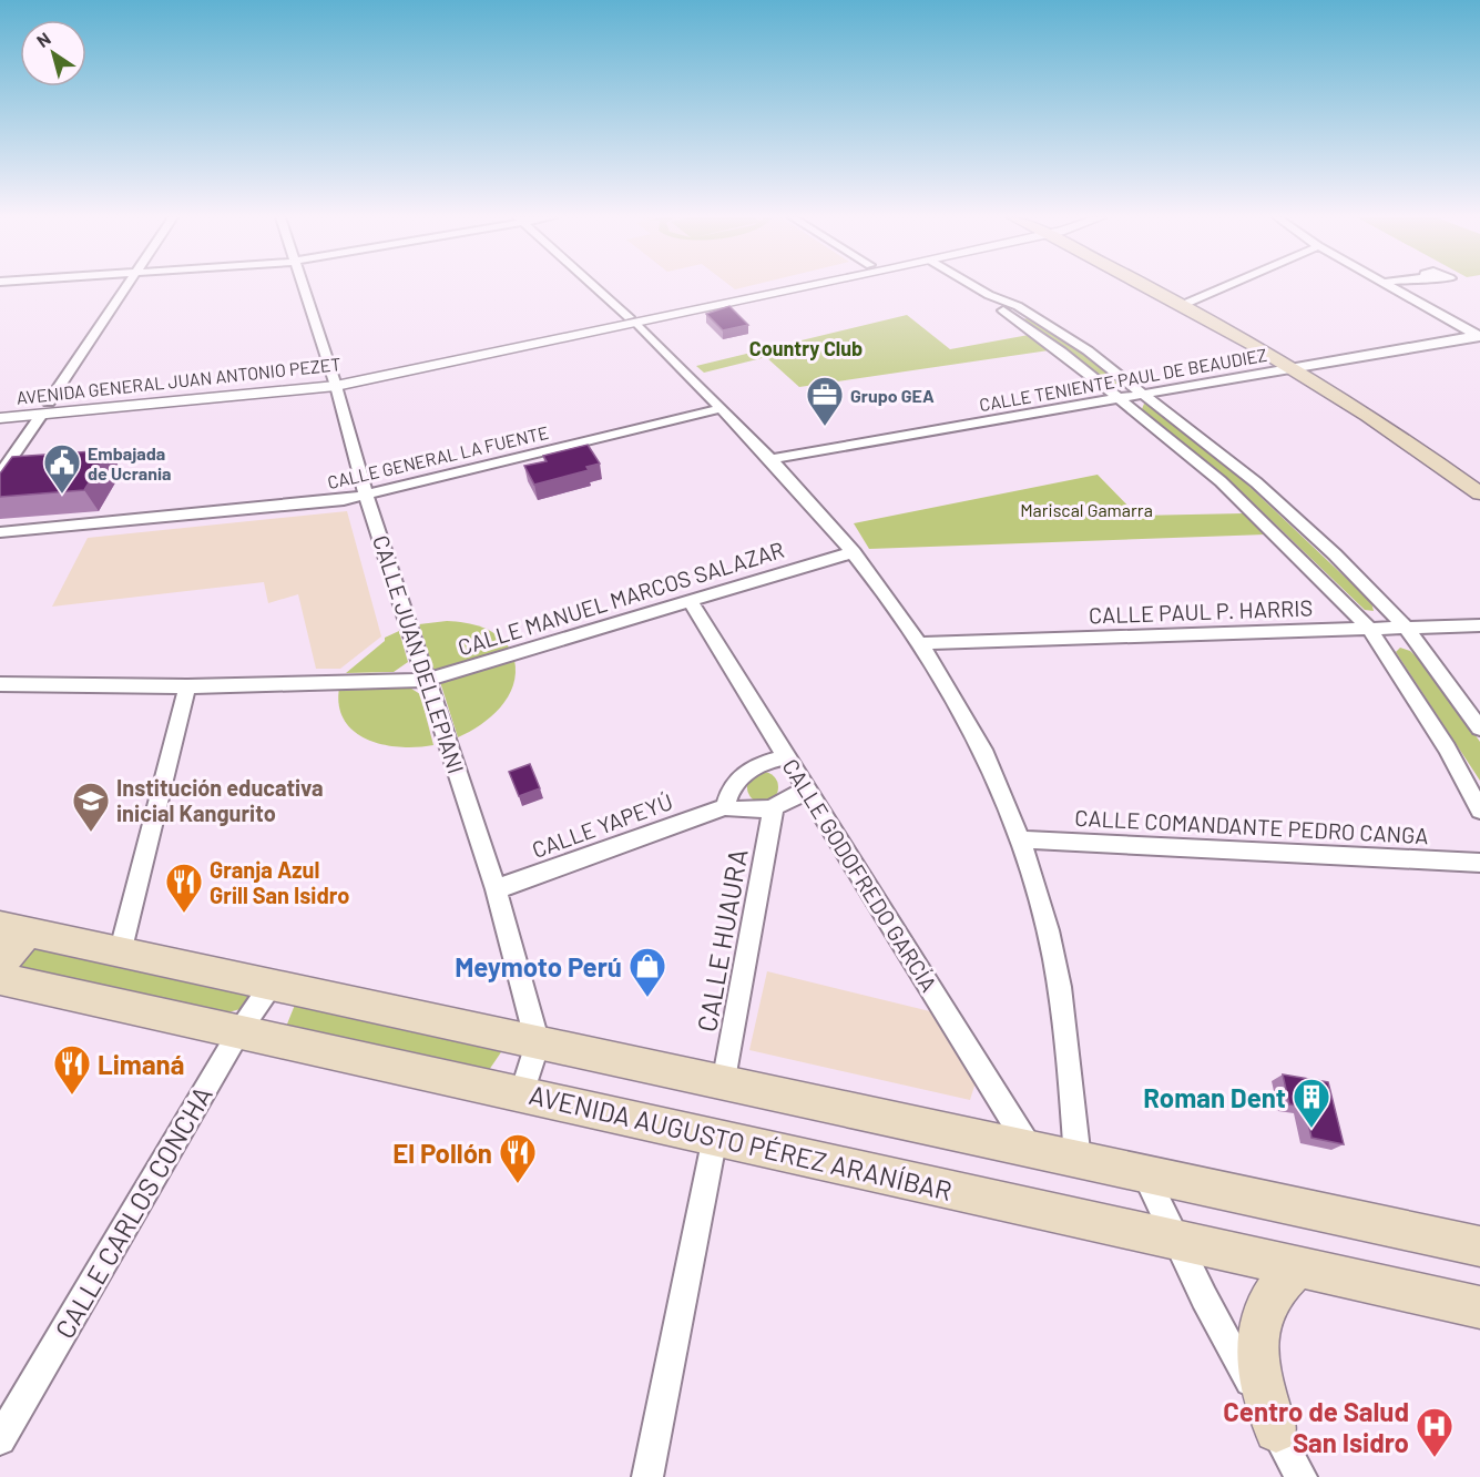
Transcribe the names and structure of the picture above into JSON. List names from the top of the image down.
{
  "streets": {
    "main road": ["AVENIDA AUGUSTO PÉREZ ARANÍBAR"],
    "street": [
      "CALLE TENIENTE PAUL DE BEAUDIEZ",
      "AVENIDA GENERAL JUAN ANTONIO PEZET",
      "CALLE GENERAL LA FUENTE",
      "CALLE MANUEL MARCOS SALAZAR",
      "CALLE PAUL P. HARRIS",
      "CALLE JUAN DELLEPIANI",
      "CALLE YAPEYÚ",
      "CALLE COMANDANTE PEDRO CANGA",
      "CALLE GODOFREDO GARCÍA",
      "CALLE HUAURA",
      "CALLE CARLOS CONCHA"
    ]
  },
  "crossings": [
    ["AVENIDA GENERAL JUAN ANTONIO PEZET", "CALLE JUAN DELLEPIANI"],
    ["CALLE GENERAL LA FUENTE", "CALLE JUAN DELLEPIANI"],
    ["CALLE MANUEL MARCOS SALAZAR", "CALLE JUAN DELLEPIANI"],
    ["CALLE MANUEL MARCOS SALAZAR", "CALLE GODOFREDO GARCÍA"],
    ["CALLE JUAN DELLEPIANI", "CALLE YAPEYÚ"],
    ["CALLE YAPEYÚ", "CALLE GODOFREDO GARCÍA"],
    ["CALLE YAPEYÚ", "CALLE HUAURA"],
    ["AVENIDA AUGUSTO PÉREZ ARANÍBAR", "CALLE CARLOS CONCHA"]
  ],
  "districts": ["Country Club"],
  "parks": ["Mariscal Gamarra"],
  "places": {
    "office": ["Grupo GEA"],
    "public building": ["Embajada de Ucrania"],
    "school or university": ["Institución educativa inicial Kangurito"],
    "restaurant": ["Granja Azul Grill San Isidro", "Limaná", "El Pollón"],
    "shop": ["Meymoto Perú"],
    "building": ["Roman Dent"],
    "hospital": ["Centro de Salud San Isidro"]
  },
  "north": "top left"
}
